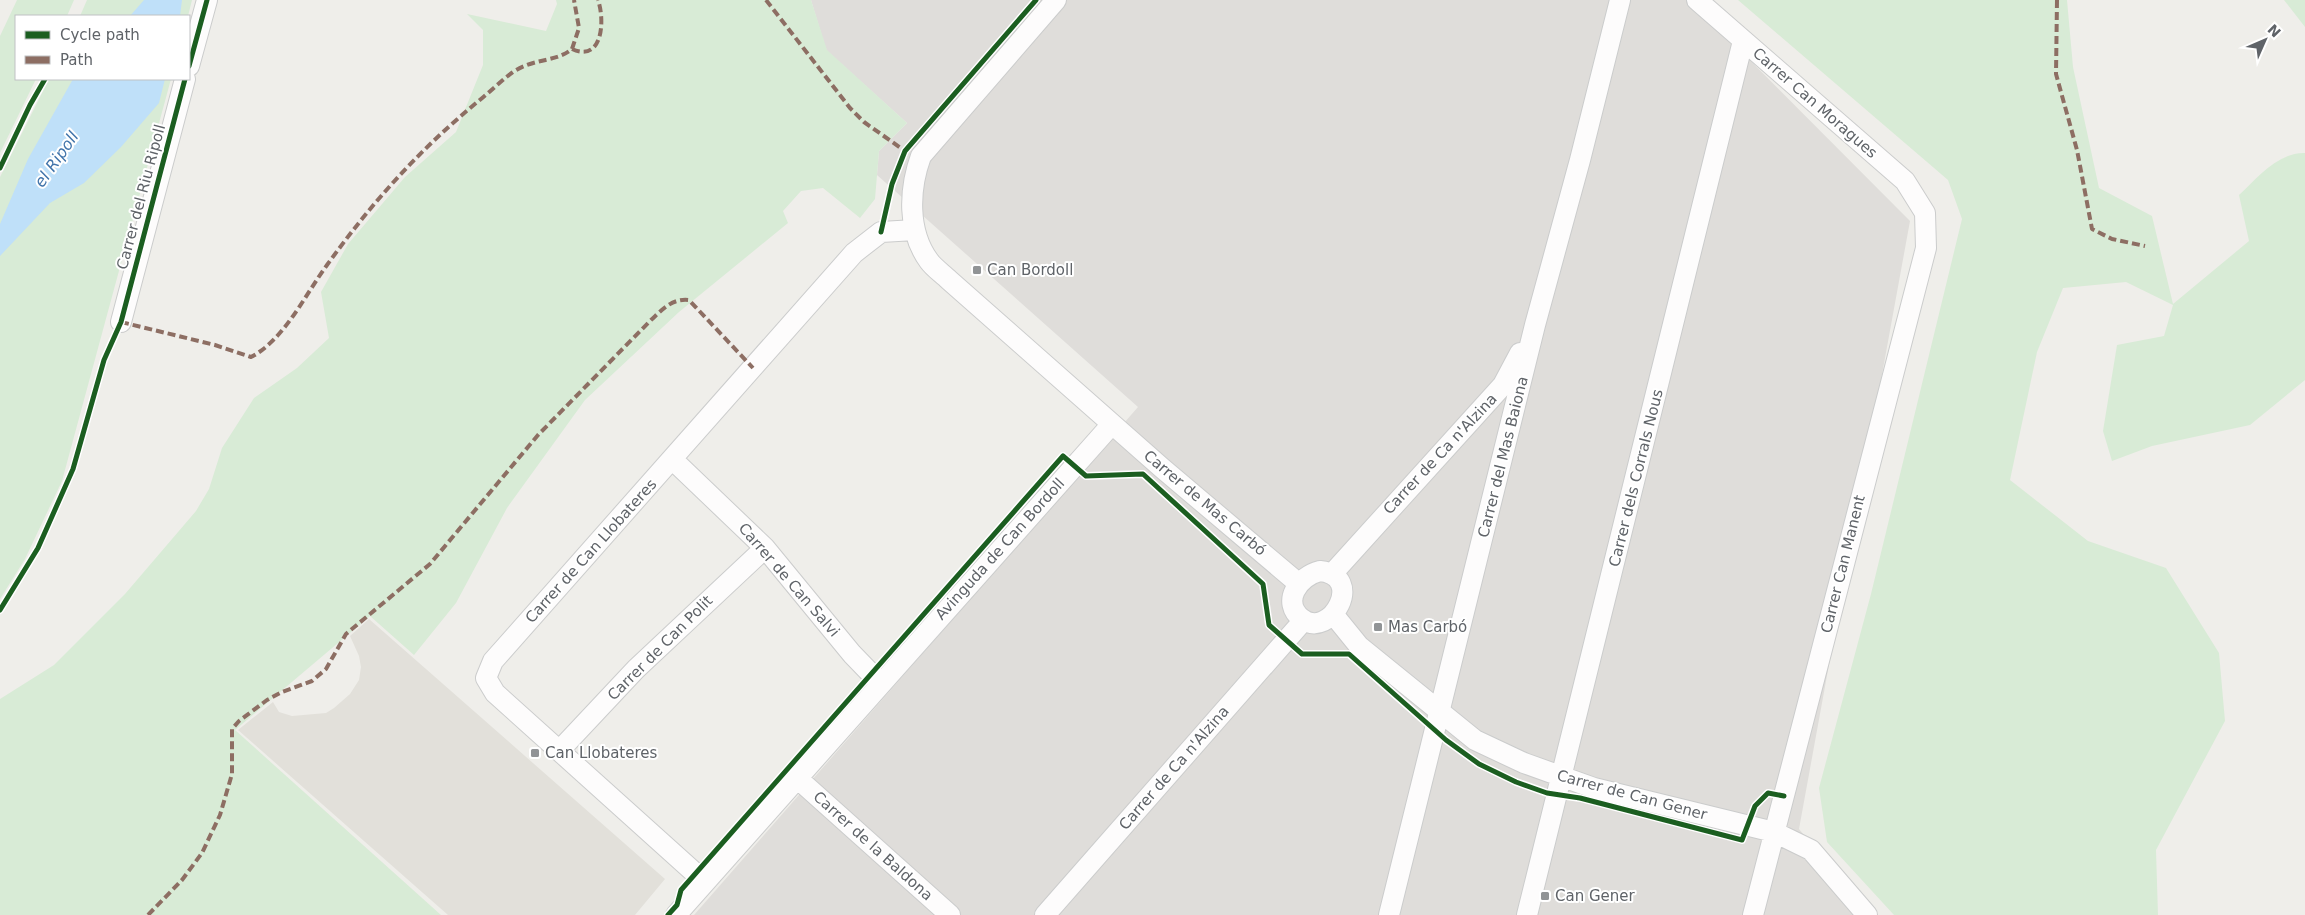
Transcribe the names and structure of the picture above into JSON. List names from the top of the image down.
{
  "streets": {
    "street": [
      "Carrer Can Moragues",
      "Carrer del Riu Ripoll",
      "Carrer de Ca n'Alzina",
      "Carrer del Mas Baiona",
      "Carrer dels Corrals Nous",
      "Carrer de Mas Carbó",
      "Avinguda de Can Bordoll",
      "Carrer de Can Llobateres",
      "Carrer Can Manent",
      "Carrer de Can Salvi",
      "Carrer de Can Polit",
      "Carrer de Can Gener",
      "Carrer de la Baldona"
    ]
  },
  "crossings": [
    ["Carrer Can Moragues", "Carrer dels Corrals Nous"],
    ["Carrer Can Moragues", "Carrer Can Manent"],
    ["Carrer de Ca n'Alzina", "Carrer del Mas Baiona"],
    ["Carrer de Ca n'Alzina", "Carrer de Mas Carbó"],
    ["Carrer de Ca n'Alzina", "Carrer de Can Gener"],
    ["Carrer del Mas Baiona", "Carrer de Can Gener"],
    ["Carrer dels Corrals Nous", "Carrer de Can Gener"],
    ["Carrer de Mas Carbó", "Avinguda de Can Bordoll"],
    ["Carrer de Mas Carbó", "Carrer de Can Gener"],
    ["Avinguda de Can Bordoll", "Carrer de Can Llobateres"],
    ["Avinguda de Can Bordoll", "Carrer de Can Salvi"],
    ["Avinguda de Can Bordoll", "Carrer de la Baldona"],
    ["Carrer de Can Llobateres", "Carrer de Can Salvi"],
    ["Carrer de Can Llobateres", "Carrer de Can Polit"],
    ["Carrer Can Manent", "Carrer de Can Gener"],
    ["Carrer de Can Salvi", "Carrer de Can Polit"]
  ],
  "water": ["el Ripoll"],
  "places": {
    "transit": [
      "Can Bordoll",
      "Mas Carbó",
      "Can Llobateres",
      "Can Gener"
    ]
  },
  "legend": ["Cycle path", "Path"],
  "north": "top right"
}
